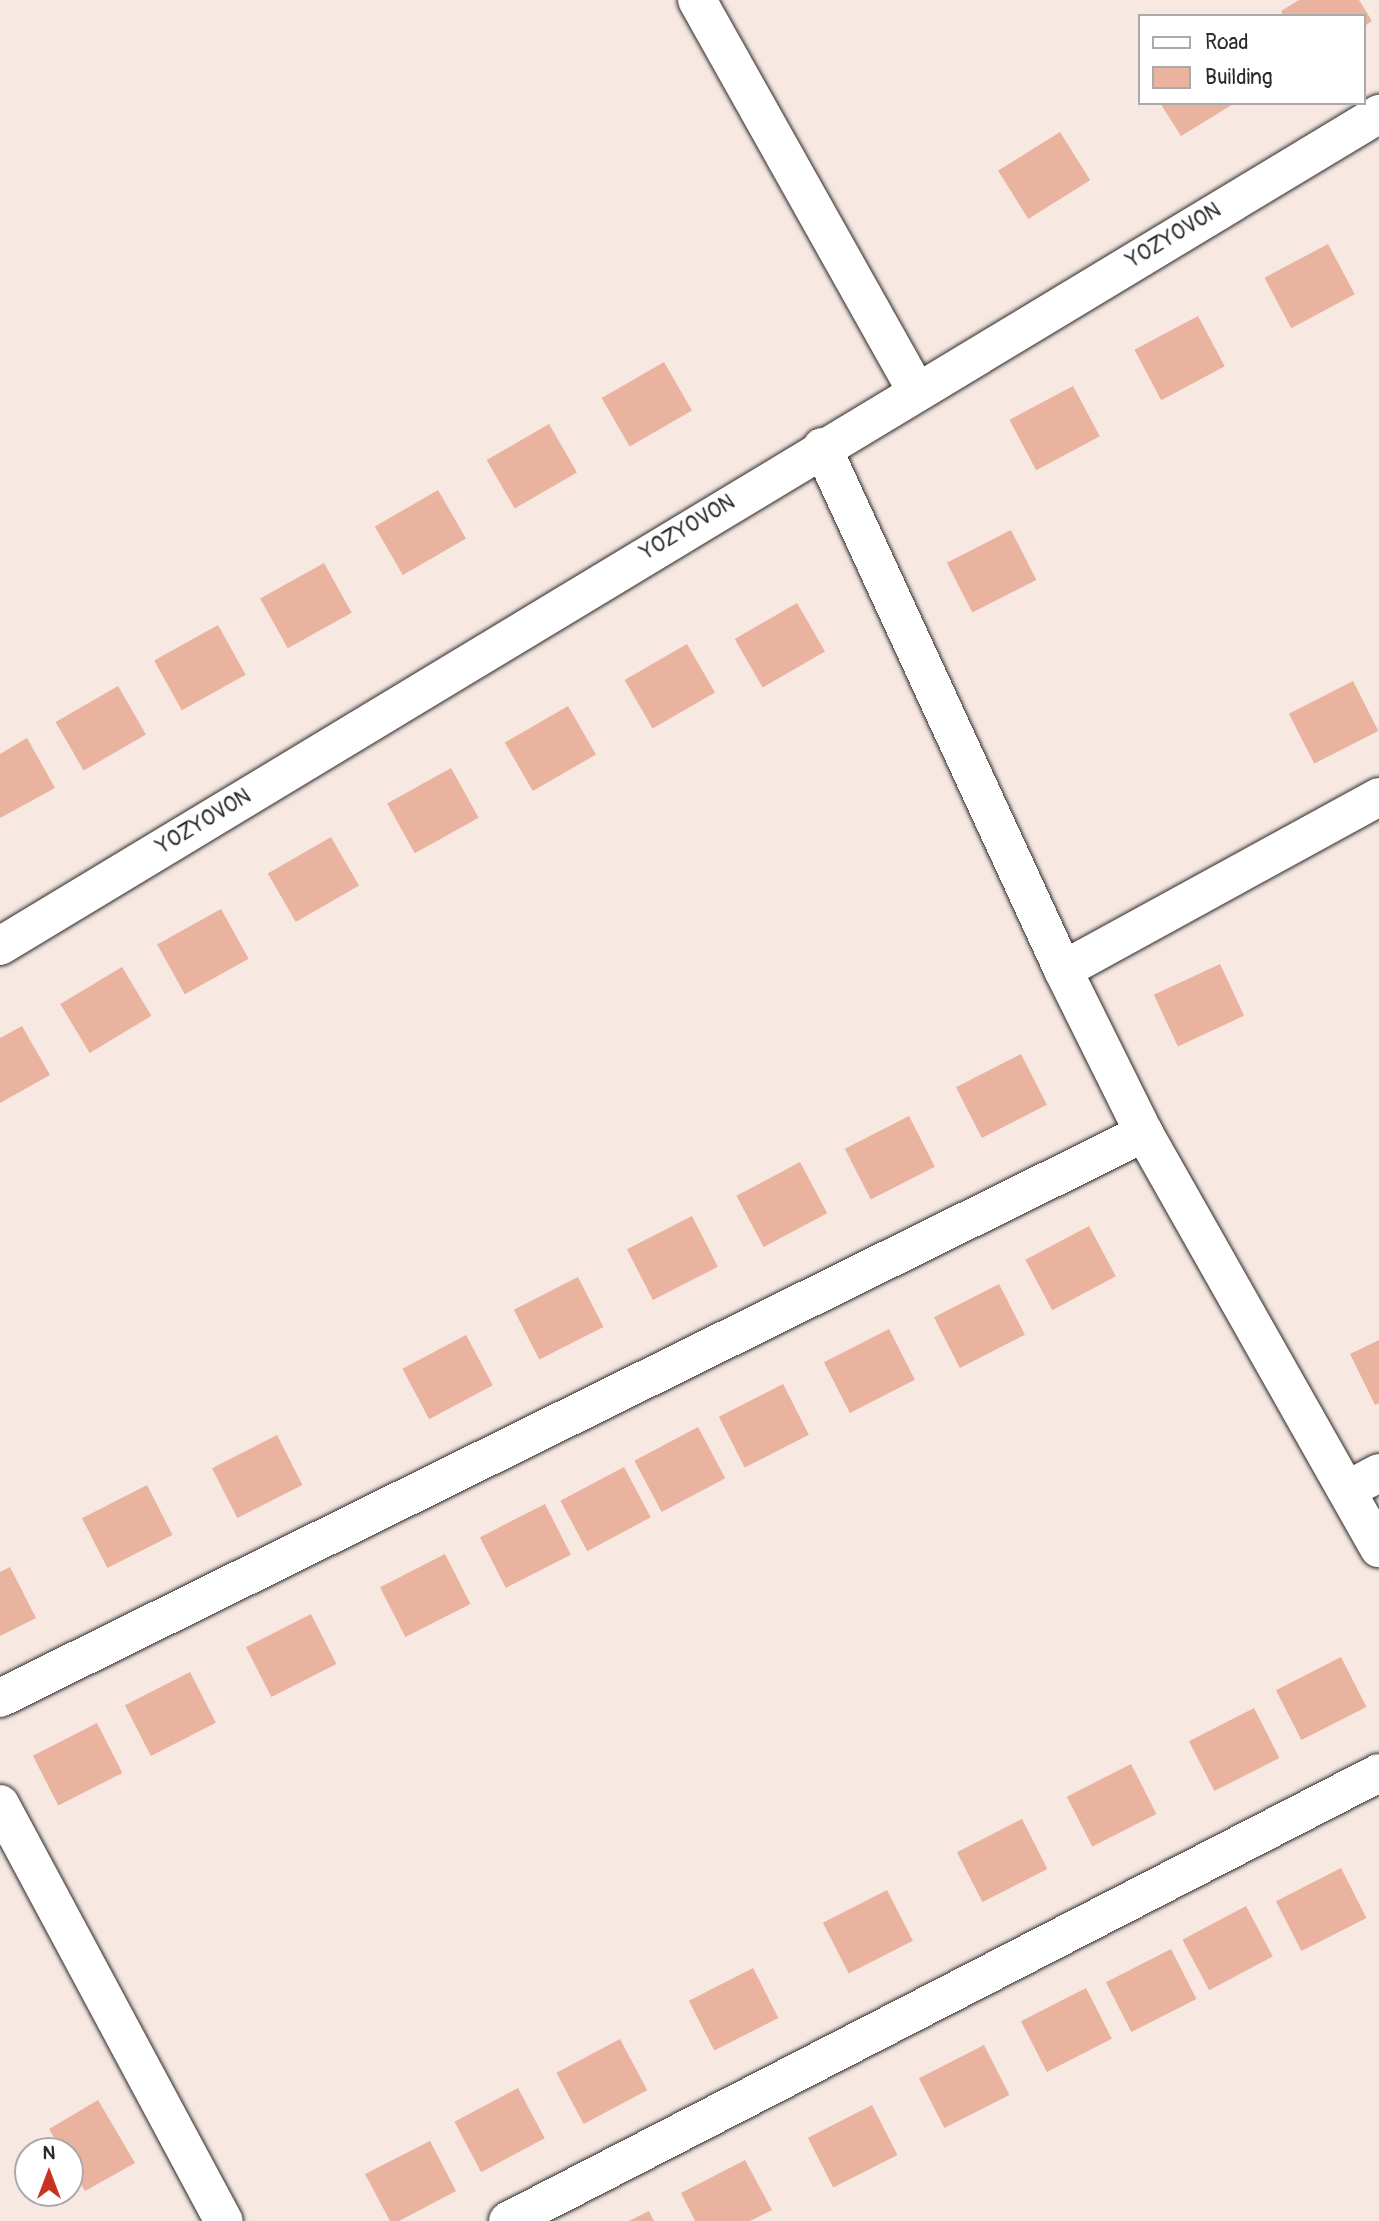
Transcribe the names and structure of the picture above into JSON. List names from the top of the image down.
{
  "streets": {
    "street": ["YOZYOVON"]
  },
  "legend": ["Road", "Building"],
  "north": "top"
}
